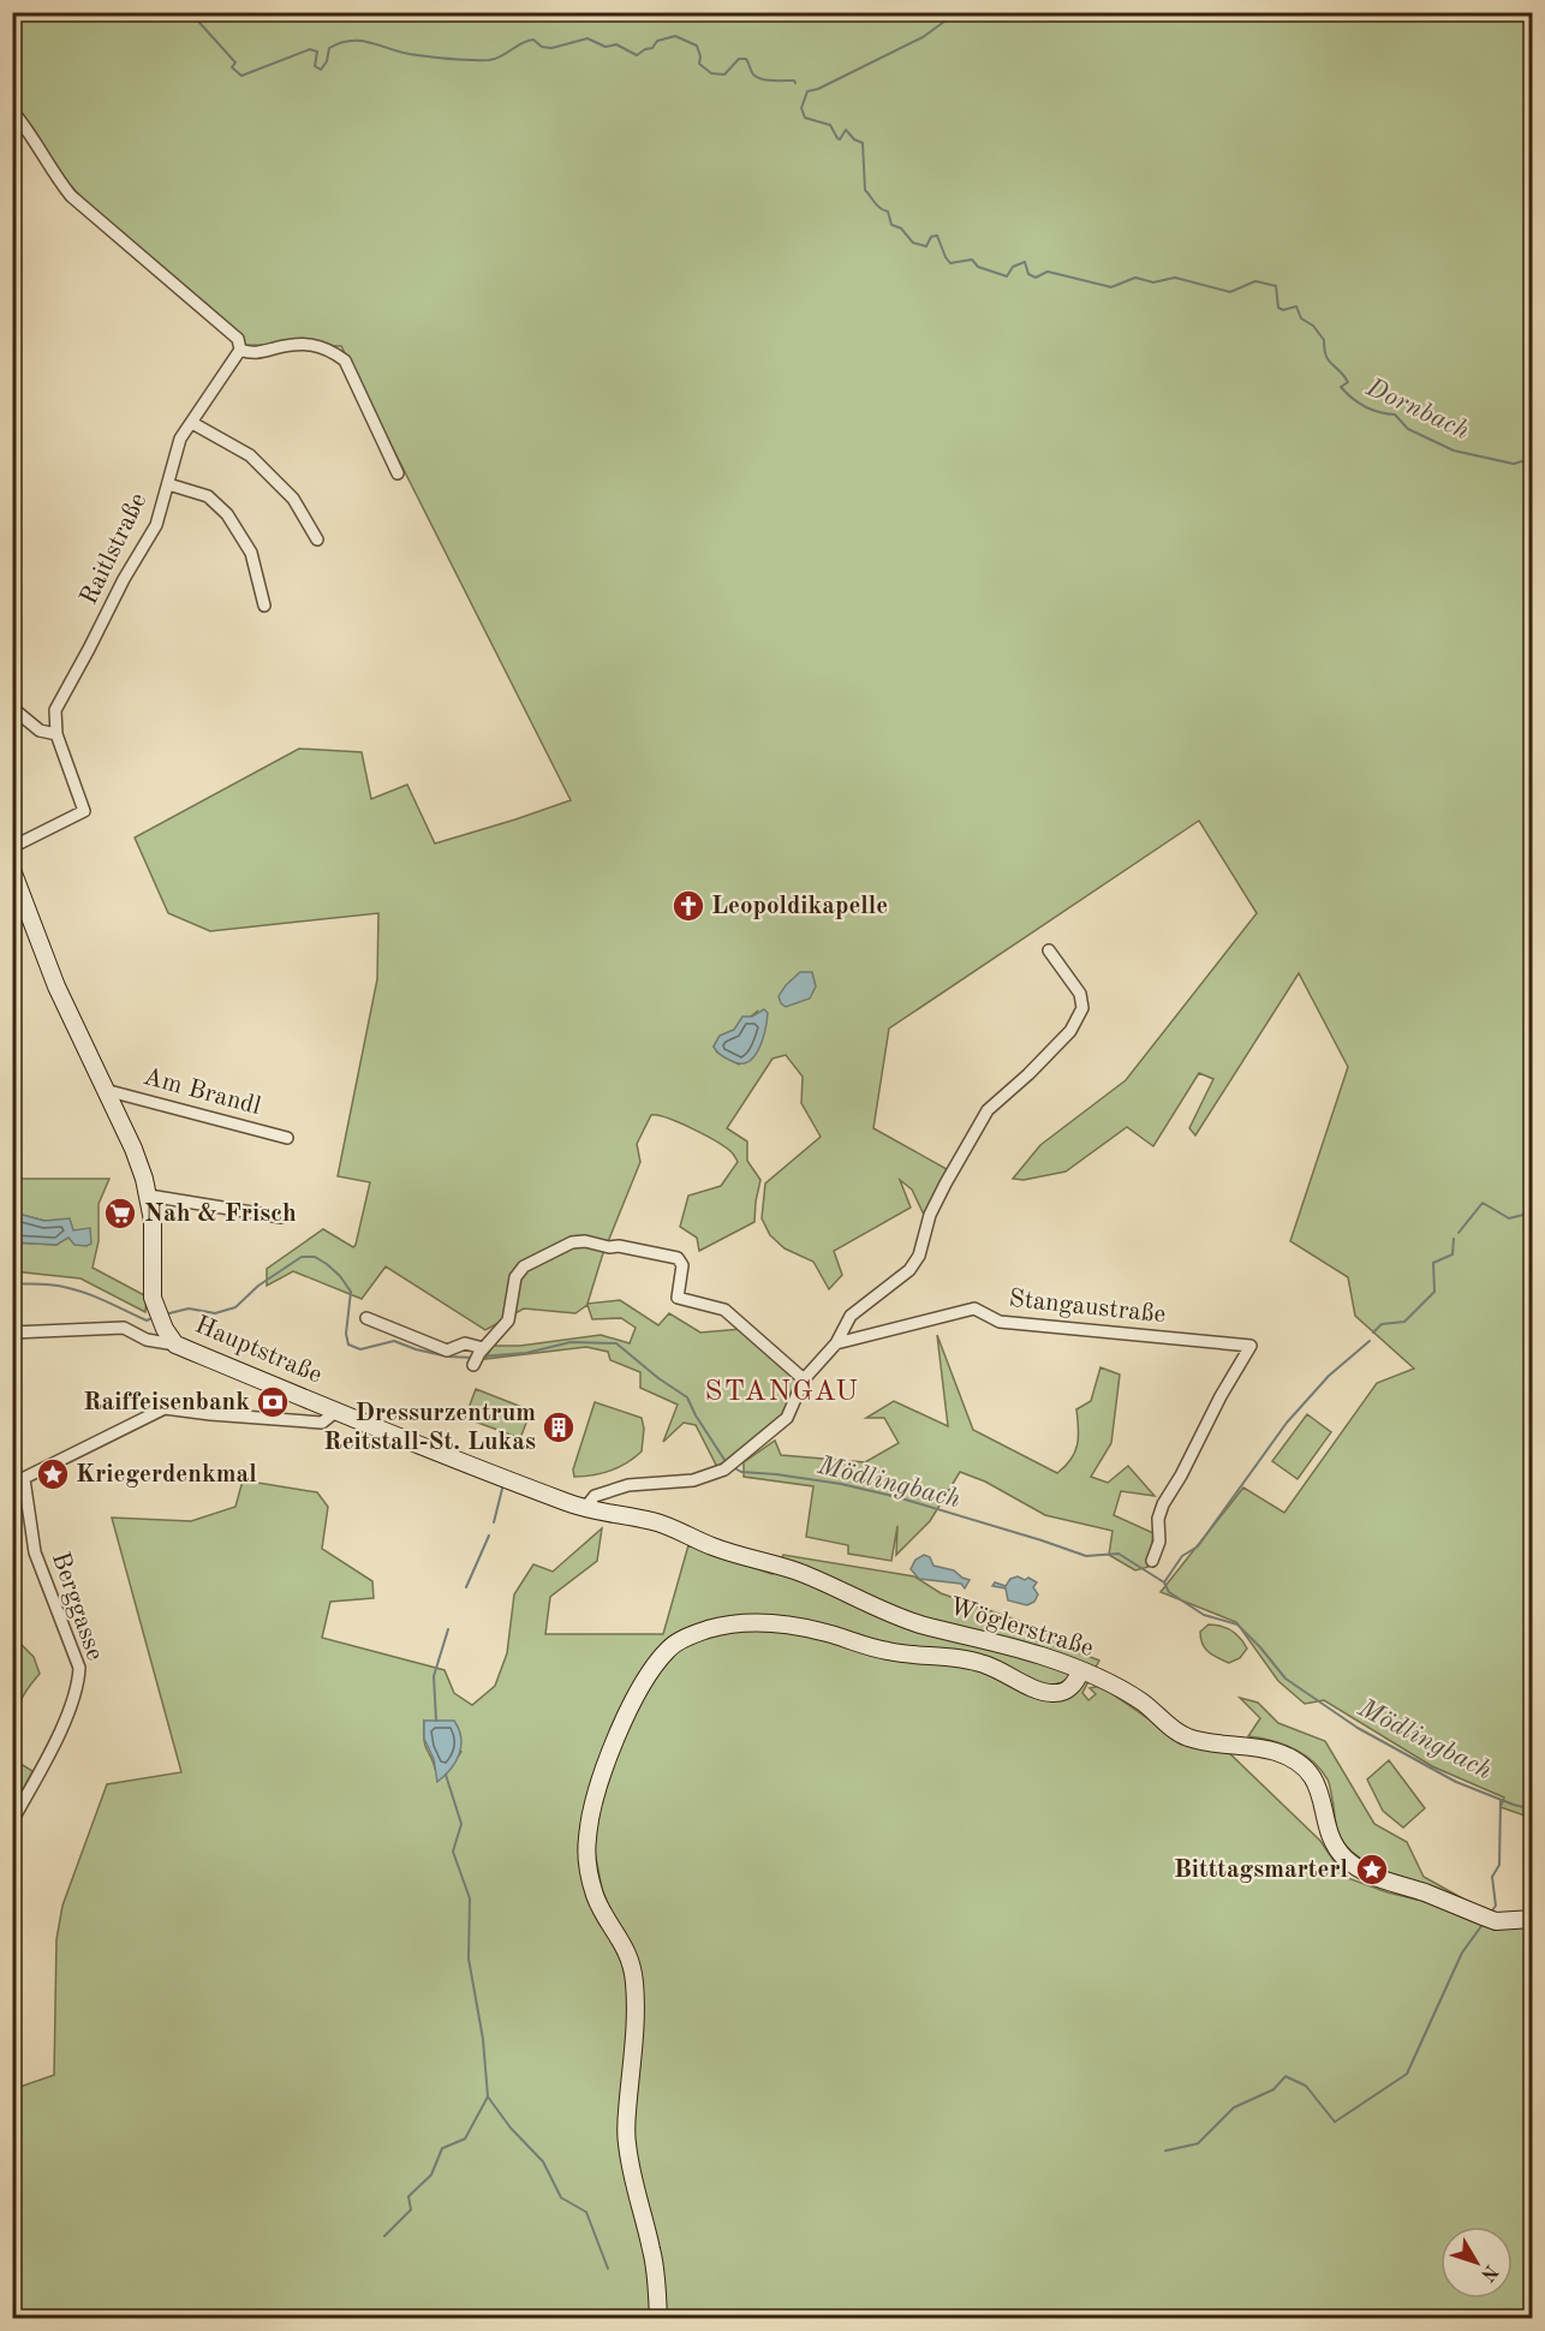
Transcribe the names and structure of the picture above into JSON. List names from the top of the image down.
{
  "streets": {
    "main road": ["Hauptstraße", "Wöglerstraße"],
    "street": [
      "Raitlstraße",
      "Am Brandl",
      "Stangaustraße",
      "Berggasse"
    ]
  },
  "crossings": [
    ["Am Brandl", "Hauptstraße"],
    ["Hauptstraße", "Wöglerstraße"]
  ],
  "districts": ["STANGAU"],
  "water": ["Dornbach", "Mödlingbach"],
  "places": {
    "church": ["Leopoldikapelle"],
    "supermarket": ["Nah & Frisch"],
    "bank": ["Raiffeisenbank"],
    "building": ["Dressurzentrum Reitstall-St. Lukas"],
    "place": ["Kriegerdenkmal", "Bitttagsmarterl"]
  },
  "north": "bottom right"
}
